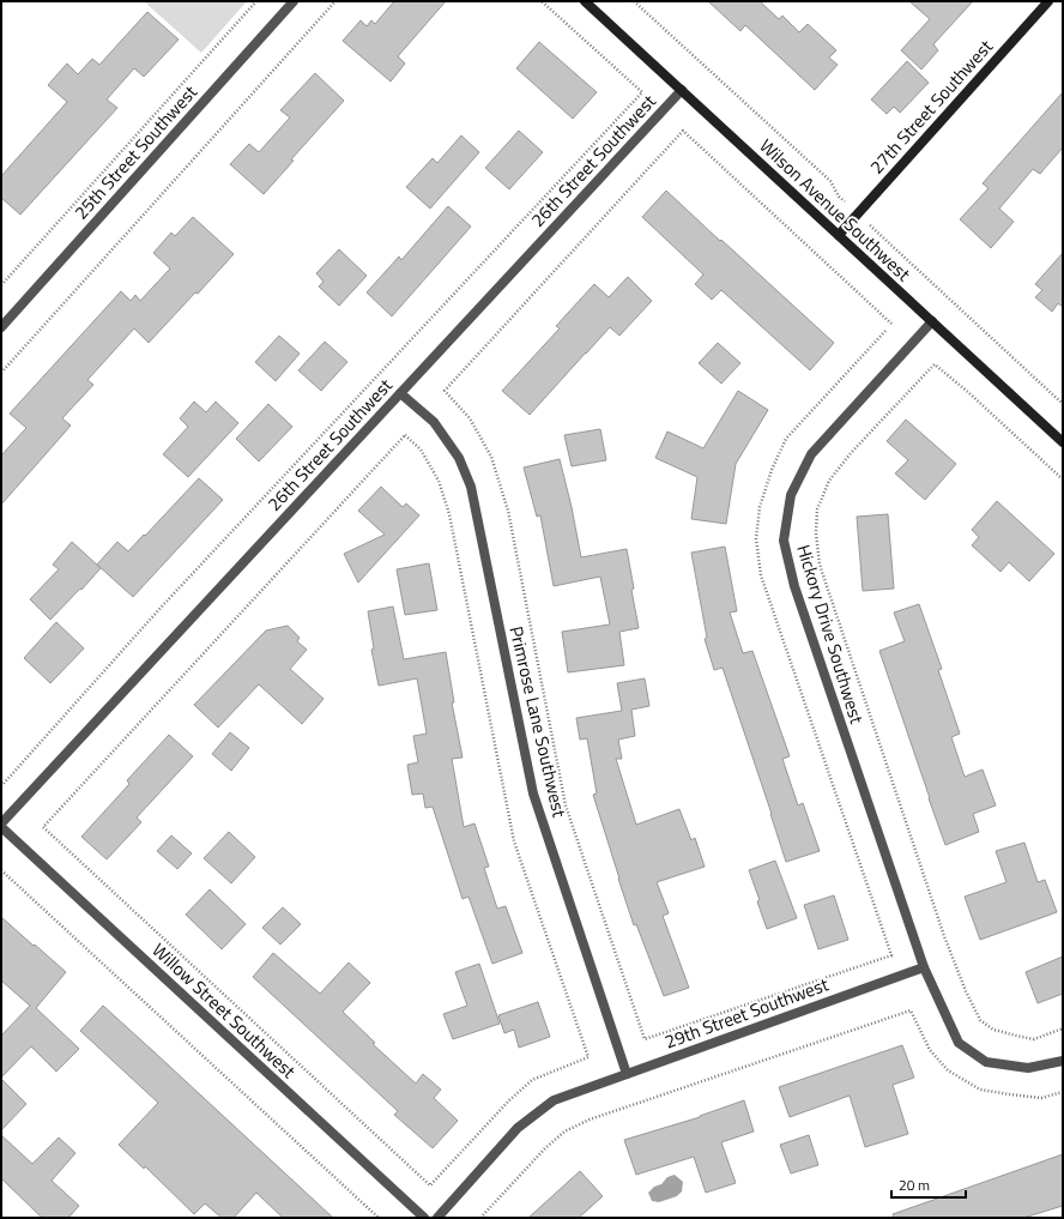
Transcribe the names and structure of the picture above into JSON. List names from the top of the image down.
{
  "streets": {
    "main road": ["27th Street Southwest", "Wilson Avenue Southwest"],
    "street": [
      "25th Street Southwest",
      "26th Street Southwest",
      "Hickory Drive Southwest",
      "Primrose Lane Southwest",
      "Willow Street Southwest",
      "29th Street Southwest"
    ]
  },
  "crossings": [
    ["27th Street Southwest", "Wilson Avenue Southwest"],
    ["26th Street Southwest", "Wilson Avenue Southwest"],
    ["26th Street Southwest", "Primrose Lane Southwest"],
    ["Wilson Avenue Southwest", "Hickory Drive Southwest"],
    ["Hickory Drive Southwest", "29th Street Southwest"],
    ["Primrose Lane Southwest", "29th Street Southwest"]
  ],
  "scale_bar": "20 m"
}
